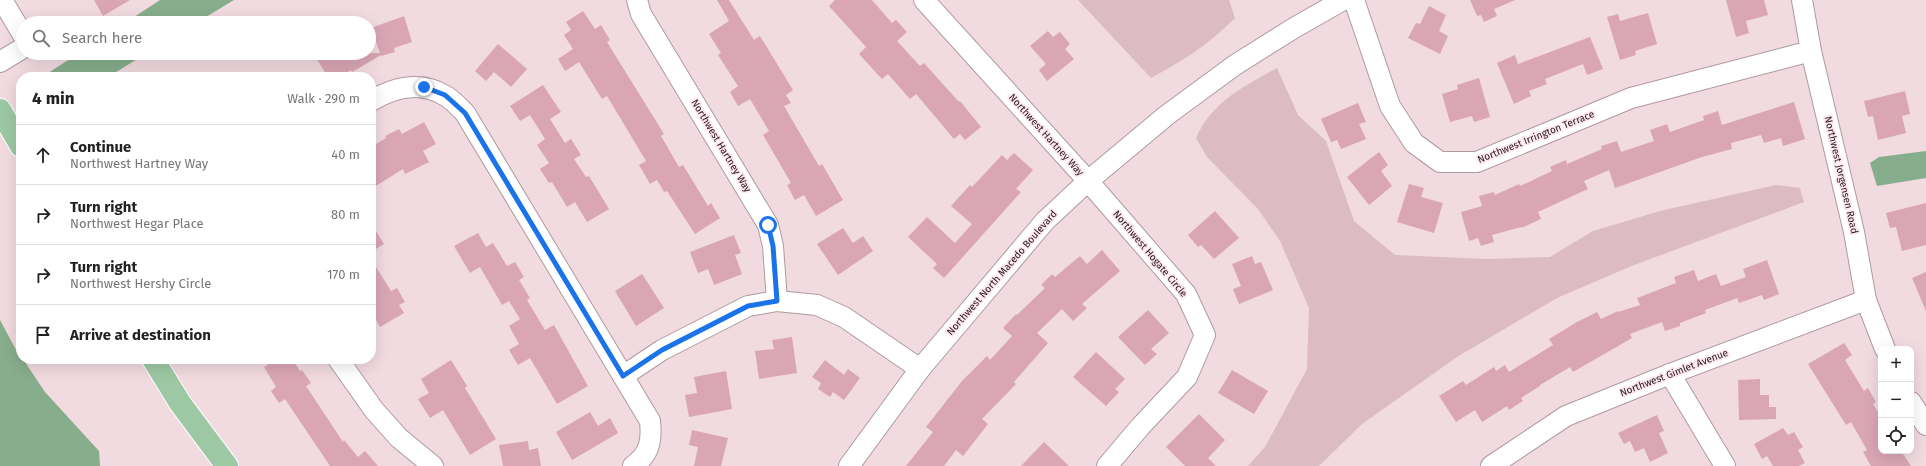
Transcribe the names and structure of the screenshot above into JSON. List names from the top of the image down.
{
  "streets": {
    "street": [
      "Northwest Hartney Way",
      "Northwest Irrington Terrace",
      "Northwest Jorgensen Road",
      "Northwest Hogate Circle",
      "Northwest North Macedo Boulevard",
      "Northwest Gimlet Avenue"
    ]
  },
  "crossings": [
    ["Northwest Hartney Way", "Northwest Hogate Circle"],
    ["Northwest Hartney Way", "Northwest North Macedo Boulevard"],
    ["Northwest Irrington Terrace", "Northwest Jorgensen Road"],
    ["Northwest Jorgensen Road", "Northwest Gimlet Avenue"],
    ["Northwest Hogate Circle", "Northwest North Macedo Boulevard"]
  ],
  "page": {
    "search": "Search here",
    "heading": ["4 min", "Walk · 290 m"],
    "list": [
      ["Continue", "Northwest Hartney Way", "40 m"],
      ["Turn right", "Northwest Hegar Place", "80 m"],
      ["Turn right", "Northwest Hershy Circle", "170 m"],
      "Arrive at destination"
    ],
    "map_buttons": ["+", "−"]
  }
}
